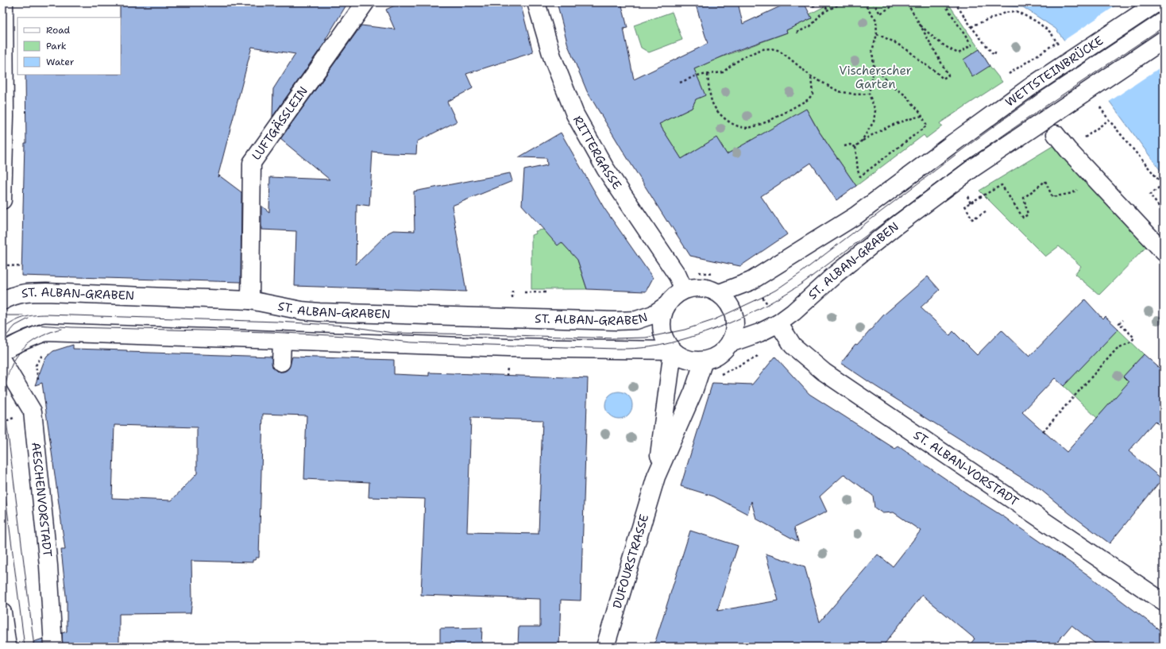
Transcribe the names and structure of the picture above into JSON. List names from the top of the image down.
{
  "streets": {
    "street": [
      "WETTSTEINBRÜCKE",
      "LUFTGÄSSLEIN",
      "RITTERGASSE",
      "ST. ALBAN-GRABEN",
      "ST. ALBAN-VORSTADT",
      "AESCHENVORSTADT",
      "DUFOURSTRASSE"
    ]
  },
  "crossings": [
    ["LUFTGÄSSLEIN", "ST. ALBAN-GRABEN"],
    ["RITTERGASSE", "ST. ALBAN-GRABEN"],
    ["RITTERGASSE", "DUFOURSTRASSE"],
    ["ST. ALBAN-GRABEN", "ST. ALBAN-VORSTADT"],
    ["ST. ALBAN-GRABEN", "DUFOURSTRASSE"]
  ],
  "parks": ["Vischerscher Garten"],
  "legend": ["Road", "Park", "Water"]
}
